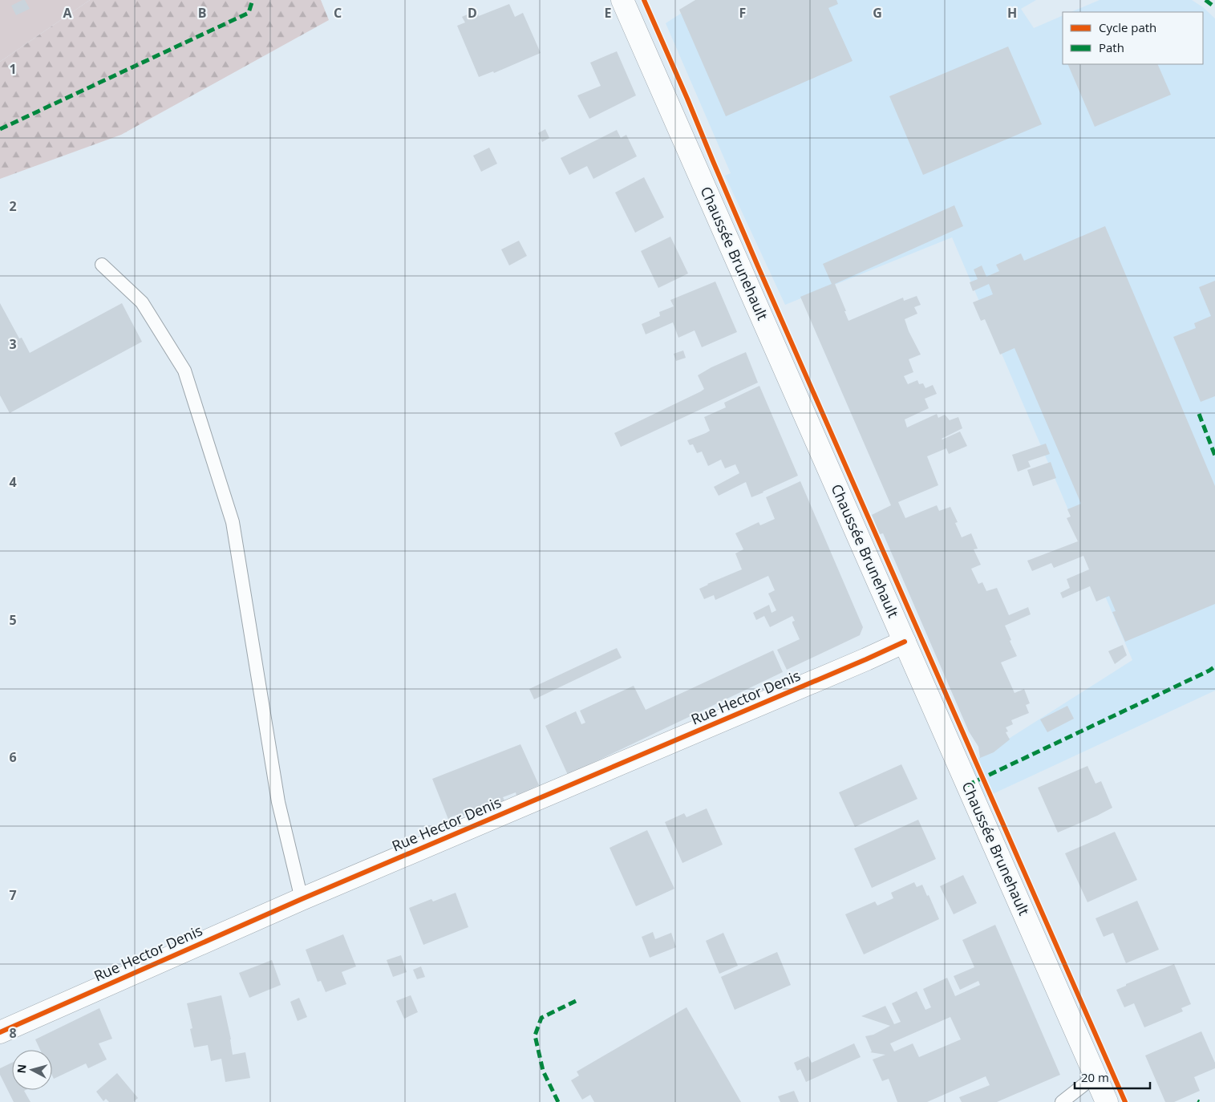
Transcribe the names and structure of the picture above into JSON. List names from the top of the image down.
{
  "streets": {
    "main road": ["Chaussée Brunehault", "Rue Hector Denis"]
  },
  "crossings": [
    ["Chaussée Brunehault", "Rue Hector Denis"]
  ],
  "legend": ["Cycle path", "Path"],
  "scale_bar": "20 m",
  "north": "left",
  "grid": {
    "columns": [
      "A",
      "B",
      "C",
      "D",
      "E",
      "F",
      "G",
      "H"
    ],
    "rows": [
      "1",
      "2",
      "3",
      "4",
      "5",
      "6",
      "7",
      "8"
    ]
  }
}
